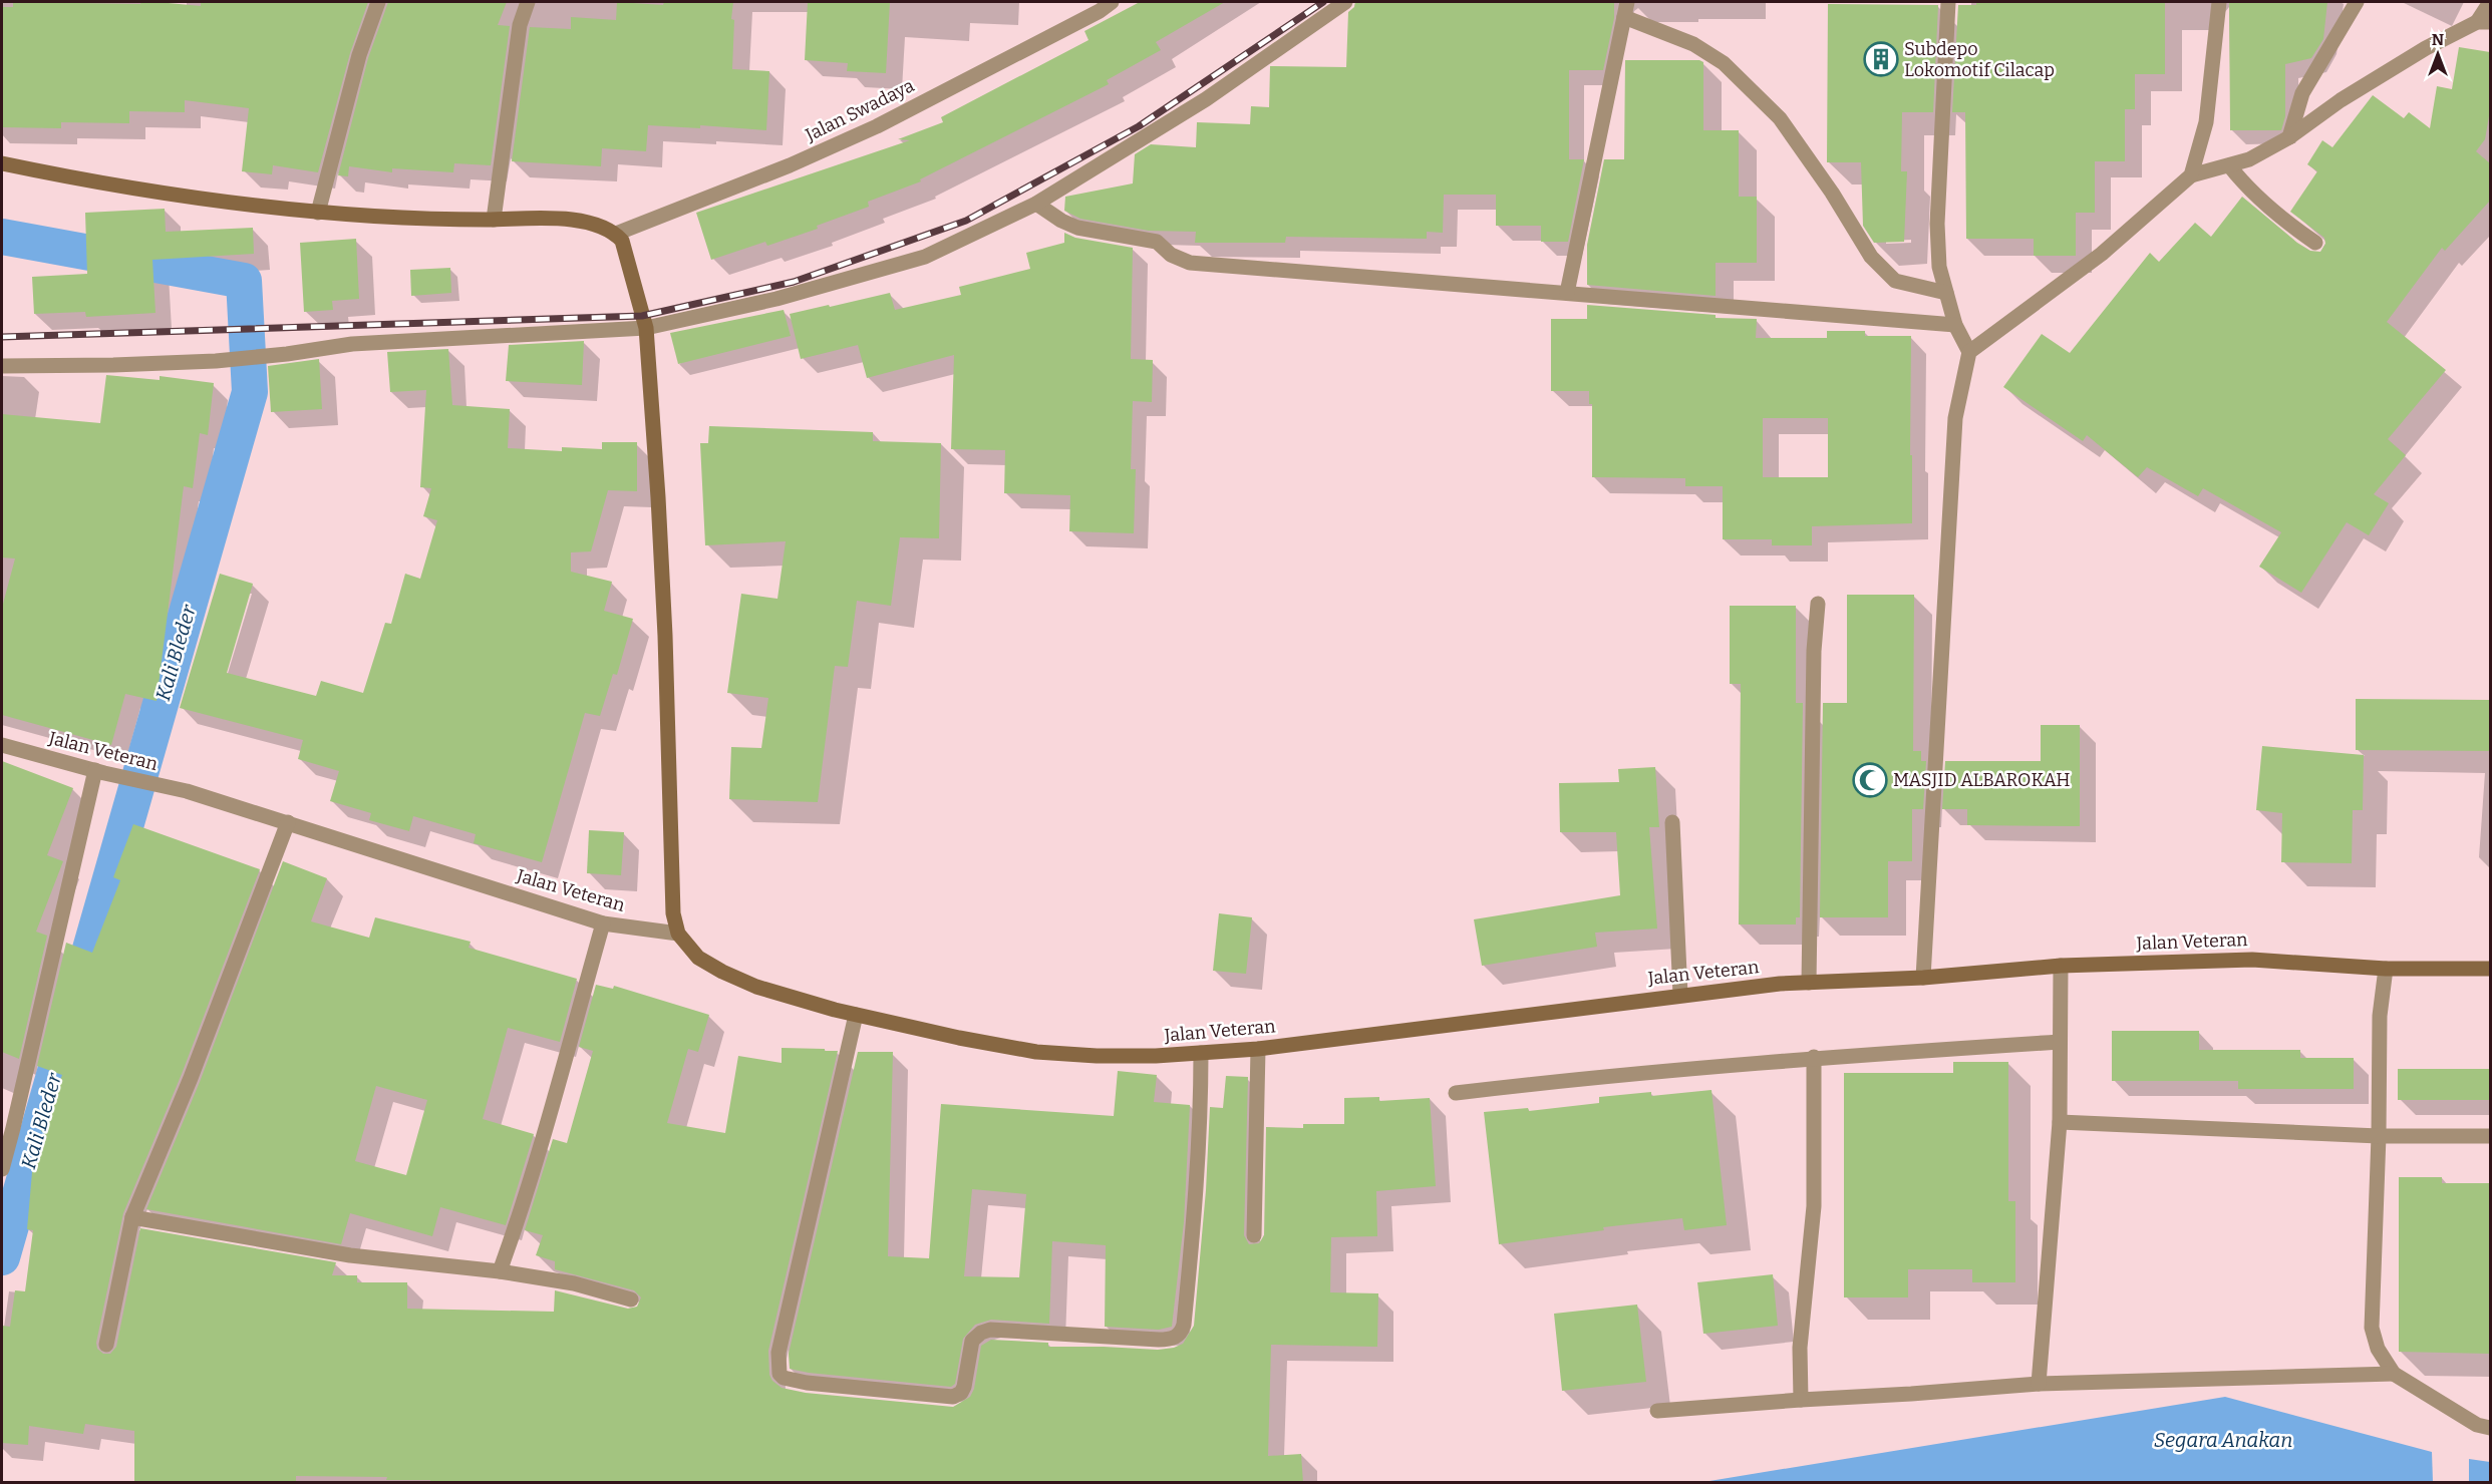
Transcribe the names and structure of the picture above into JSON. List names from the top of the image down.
{
  "streets": {
    "main road": ["Jalan Veteran"],
    "street": ["Jalan Swadaya"]
  },
  "water": ["Kali Bleder", "Segara Anakan"],
  "places": {
    "building": ["Subdepo Lokomotif Cilacap"],
    "mosque": ["MASJID ALBAROKAH"]
  },
  "north": "top"
}
